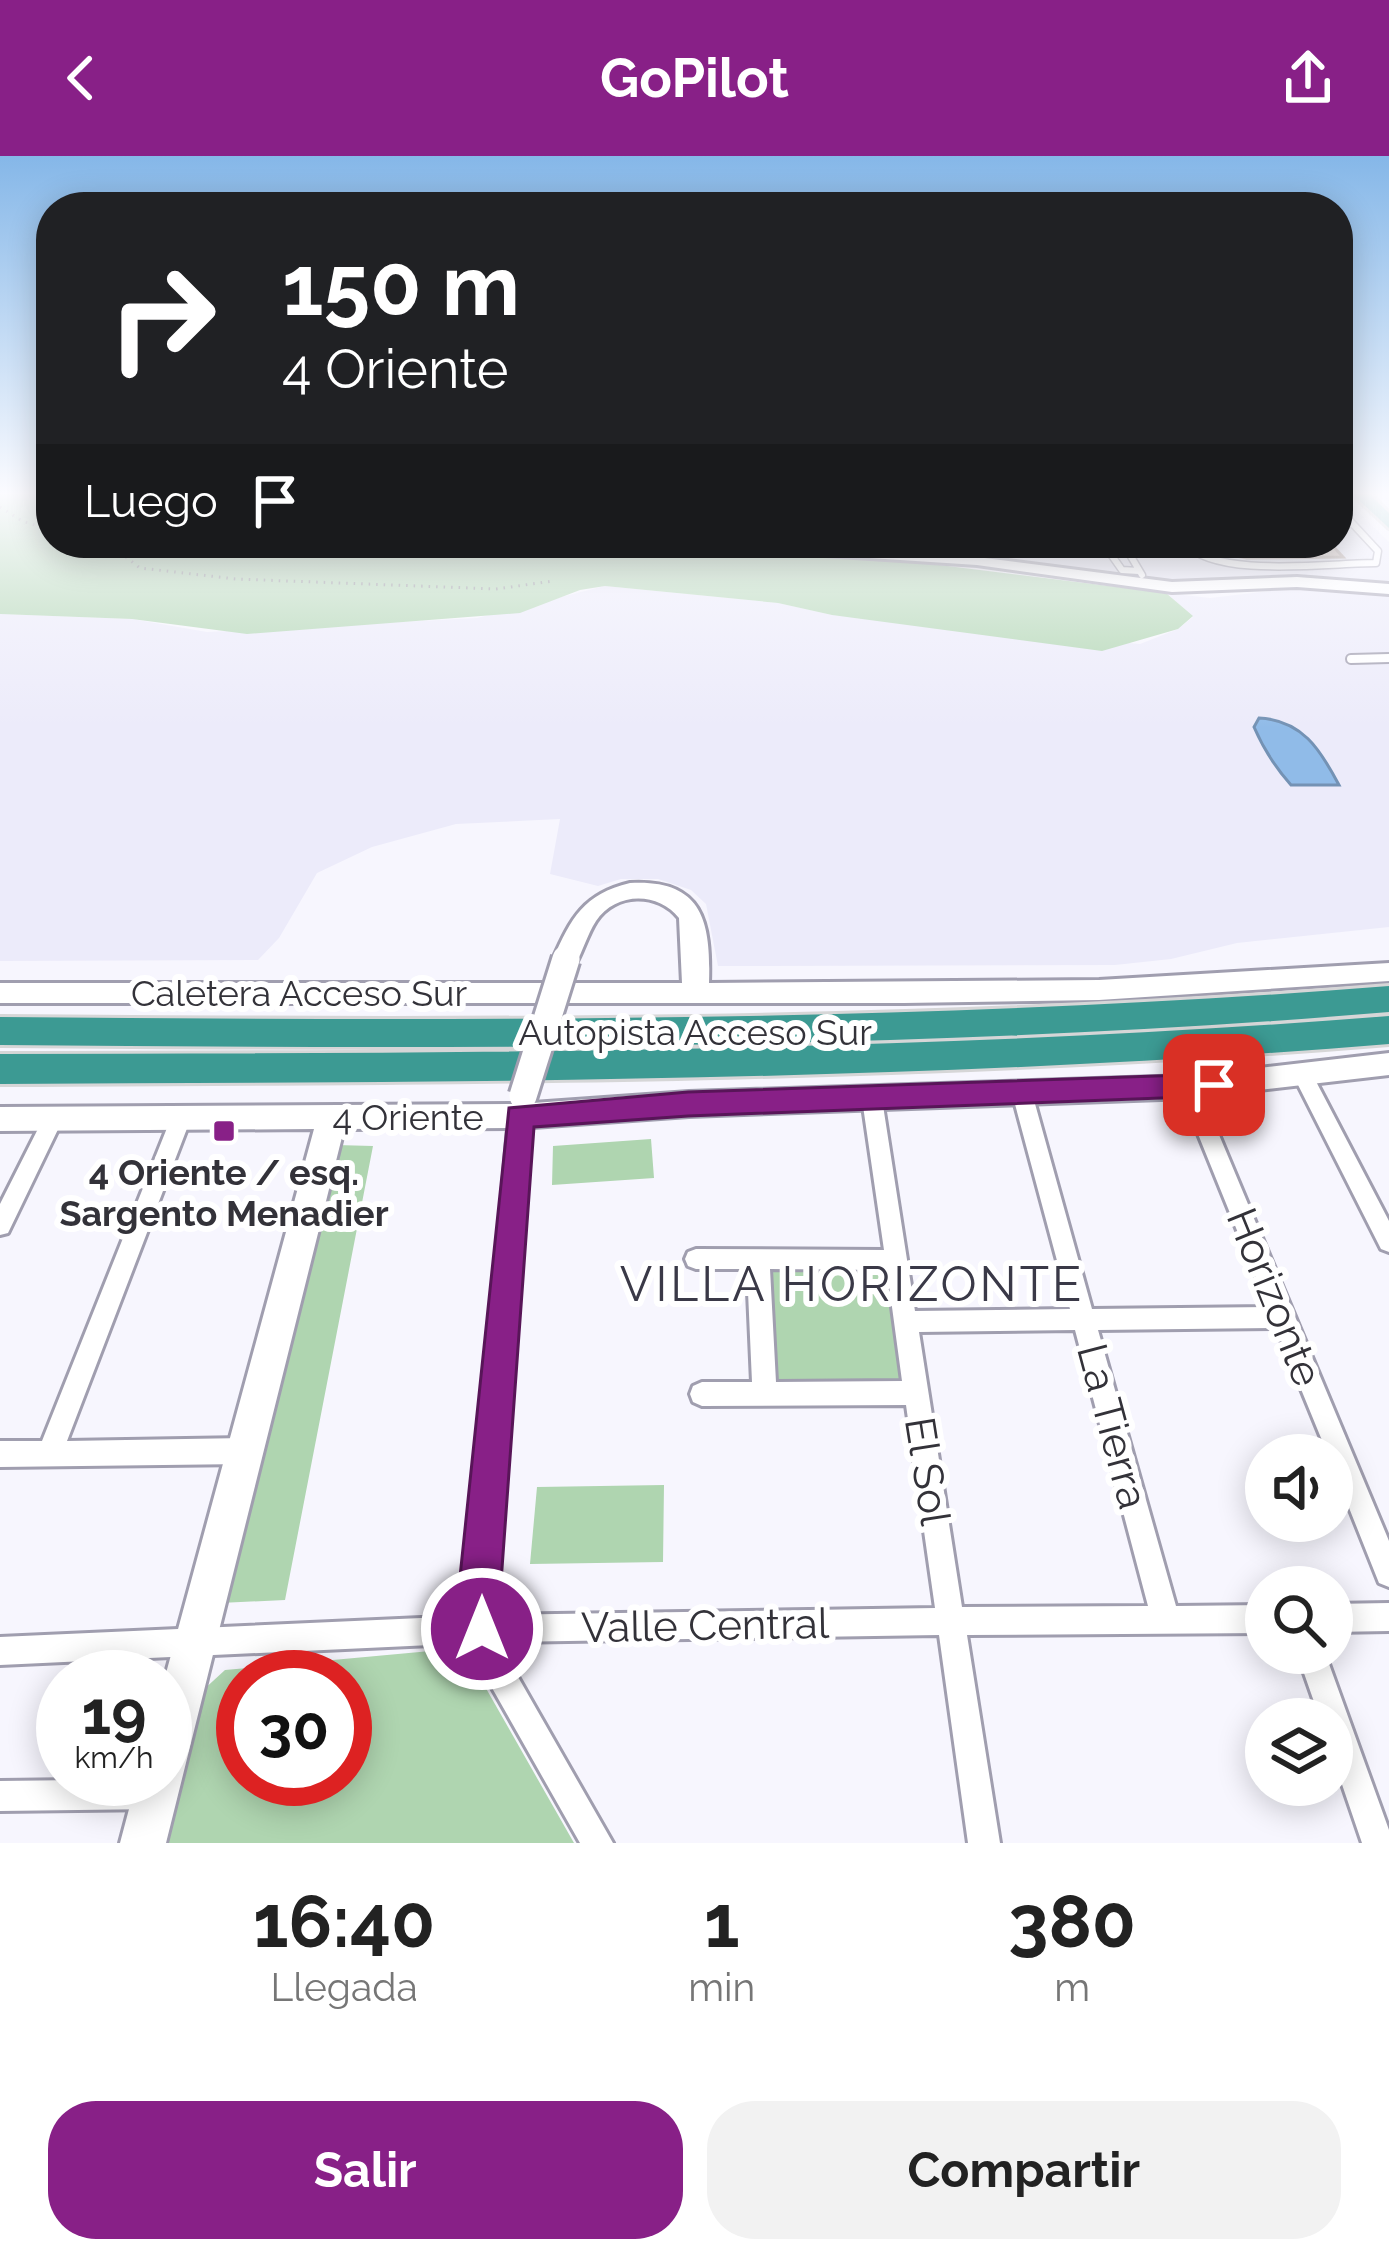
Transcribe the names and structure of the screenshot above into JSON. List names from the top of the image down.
{
  "streets": {
    "highway": ["Autopista Acceso Sur"],
    "main road": ["Caletera Acceso Sur", "4 Oriente"],
    "street": [
      "Horizonte",
      "La Tierra",
      "El Sol",
      "Valle Central"
    ]
  },
  "crossings": [
    ["4 Oriente", "Horizonte"],
    ["4 Oriente", "La Tierra"],
    ["4 Oriente", "El Sol"],
    ["La Tierra", "Valle Central"],
    ["El Sol", "Valle Central"]
  ],
  "districts": ["VILLA HORIZONTE"],
  "places": {
    "transit": ["4 Oriente / esq. Sargento Menadier"]
  },
  "page": {
    "header": "GoPilot",
    "turn": ["150 m", "4 Oriente"],
    "then": "Luego",
    "speed": "19 km/h",
    "limit": "30",
    "eta": [
      "16:40",
      "Llegada",
      "1",
      "min",
      "380",
      "m"
    ],
    "buttons": ["Salir", "Compartir"]
  }
}
